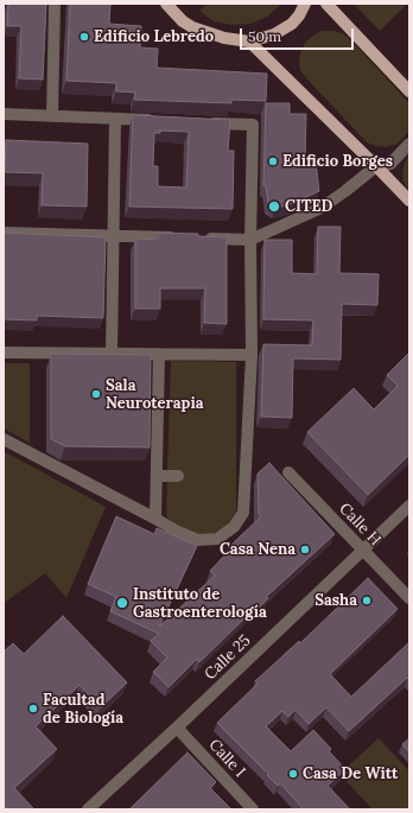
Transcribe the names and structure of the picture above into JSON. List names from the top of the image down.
{
  "streets": {
    "street": ["Calle H", "Calle 25", "Calle I"]
  },
  "crossings": [
    ["Calle H", "Calle 25"],
    ["Calle 25", "Calle I"]
  ],
  "places": [
    "Edificio Lebredo",
    "Edificio Borges",
    "CITED",
    "Sala Neuroterapia",
    "Casa Nena",
    "Sasha",
    "Instituto de Gastroenterología",
    "Facultad de Biología",
    "Casa De Witt"
  ],
  "scale_bar": "50 m"
}
